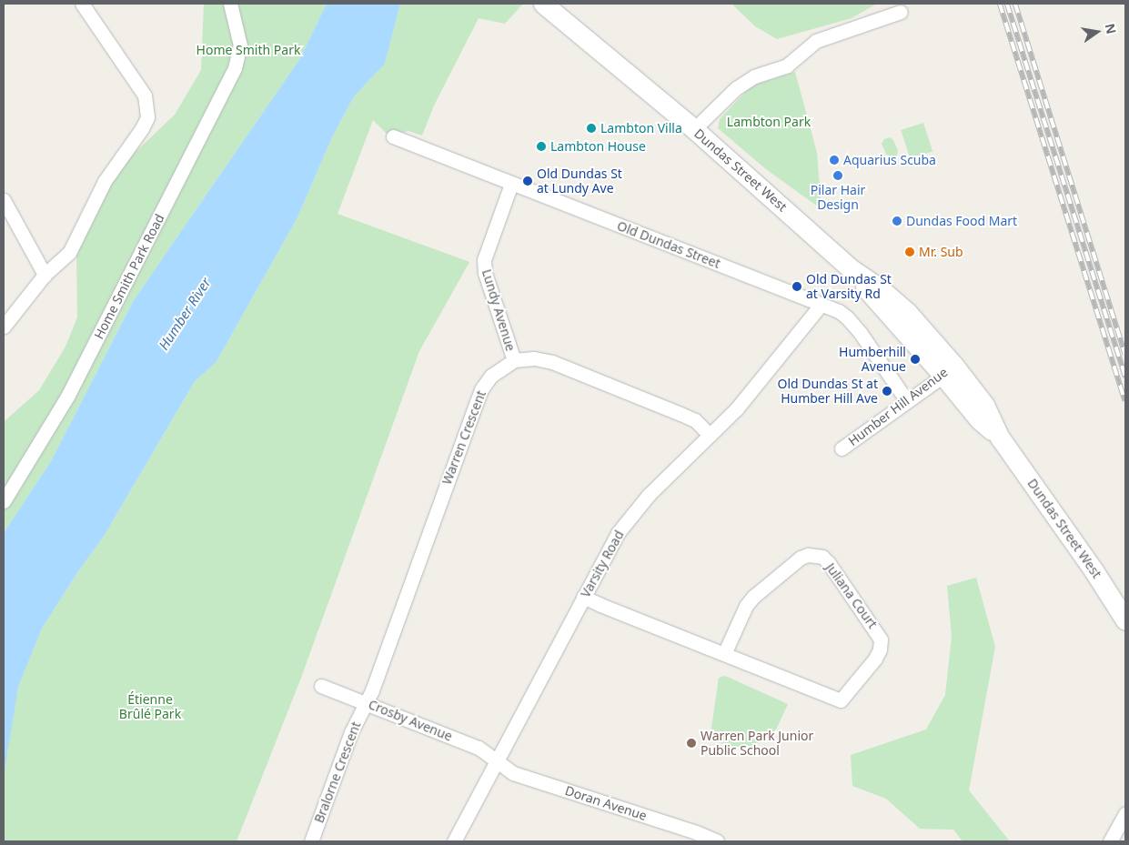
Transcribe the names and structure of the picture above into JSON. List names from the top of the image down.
{
  "streets": {
    "main road": ["Dundas Street West"],
    "street": [
      "Old Dundas Street",
      "Home Smith Park Road",
      "Lundy Avenue",
      "Humber Hill Avenue",
      "Warren Crescent",
      "Varsity Road",
      "Juliana Court",
      "Crosby Avenue",
      "Bralorne Crescent",
      "Doran Avenue"
    ]
  },
  "crossings": [
    ["Dundas Street West", "Humber Hill Avenue"],
    ["Old Dundas Street", "Lundy Avenue"],
    ["Old Dundas Street", "Humber Hill Avenue"],
    ["Old Dundas Street", "Varsity Road"],
    ["Lundy Avenue", "Warren Crescent"],
    ["Warren Crescent", "Varsity Road"],
    ["Warren Crescent", "Crosby Avenue"],
    ["Warren Crescent", "Bralorne Crescent"],
    ["Varsity Road", "Juliana Court"],
    ["Varsity Road", "Crosby Avenue"],
    ["Varsity Road", "Doran Avenue"],
    ["Crosby Avenue", "Bralorne Crescent"],
    ["Crosby Avenue", "Doran Avenue"]
  ],
  "water": ["Humber River"],
  "parks": ["Home Smith Park", "Lambton Park", "Étienne Brûlé Park"],
  "places": [
    "Lambton Villa",
    "Lambton House",
    "Aquarius Scuba",
    "Pilar Hair Design",
    "Old Dundas St at Lundy Ave",
    "Dundas Food Mart",
    "Mr. Sub",
    "Old Dundas St at Varsity Rd",
    "Humberhill Avenue",
    "Old Dundas St at Humber Hill Ave",
    "Warren Park Junior Public School"
  ],
  "north": "right"
}
